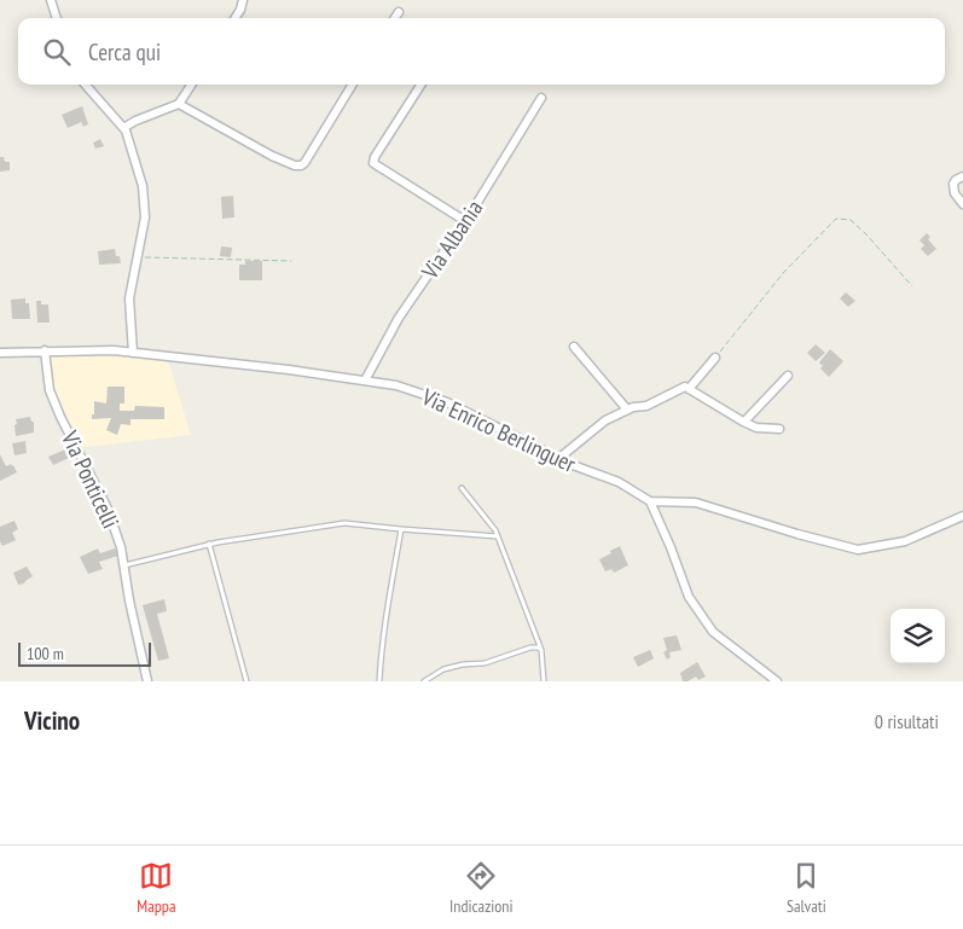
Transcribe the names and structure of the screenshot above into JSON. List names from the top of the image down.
{
  "streets": {
    "street": ["Via Albania", "Via Enrico Berlinguer", "Via Ponticelli"]
  },
  "crossings": [
    ["Via Albania", "Via Enrico Berlinguer"],
    ["Via Enrico Berlinguer", "Via Ponticelli"]
  ],
  "scale_bar": "100 m",
  "page": {
    "search": "Cerca qui",
    "scale": "100 m",
    "heading": ["Vicino", "0 risultati"],
    "nav": ["Mappa", "Indicazioni", "Salvati"]
  }
}
